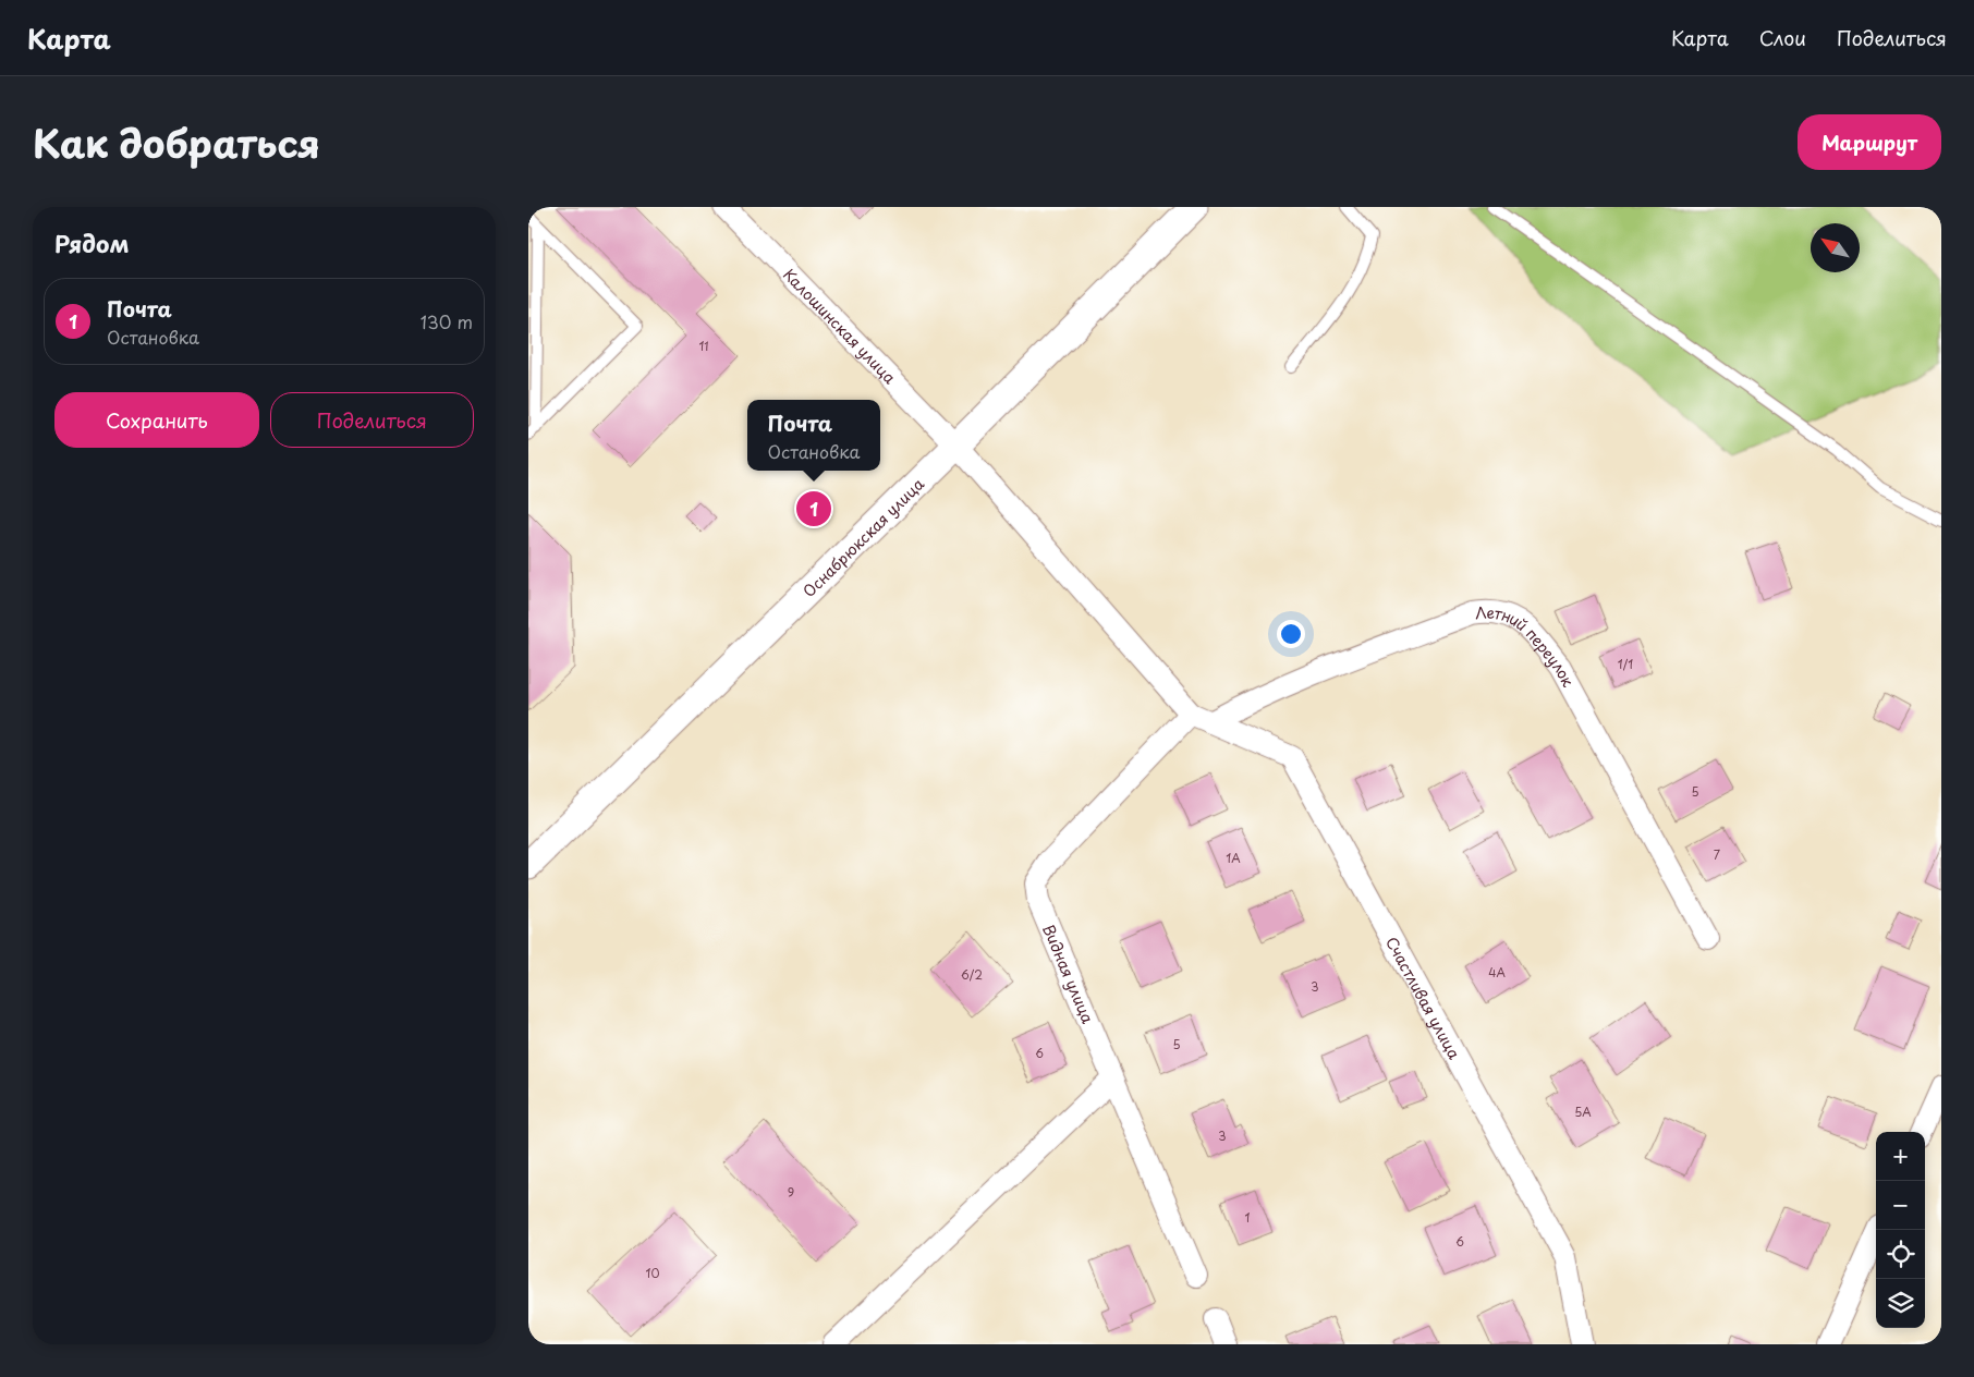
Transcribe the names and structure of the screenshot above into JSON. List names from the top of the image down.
{
  "streets": {
    "street": [
      "Калошинская улица",
      "Оснабрюкская улица",
      "Летний переулок",
      "Видная улица",
      "Счастливая улица"
    ]
  },
  "crossings": [
    ["Калошинская улица", "Оснабрюкская улица"],
    ["Калошинская улица", "Летний переулок"],
    ["Калошинская улица", "Видная улица"],
    ["Калошинская улица", "Счастливая улица"],
    ["Летний переулок", "Видная улица"],
    ["Летний переулок", "Счастливая улица"],
    ["Видная улица", "Счастливая улица"]
  ],
  "house_numbers": [
    "11",
    "1/1",
    "5",
    "7",
    "1А",
    "4А",
    "6/2",
    "3",
    "5",
    "6",
    "5А",
    "3",
    "9",
    "1",
    "6",
    "10"
  ],
  "north": "top left",
  "page": {
    "header": "Карта",
    "nav": ["Карта", "Слои", "Поделиться"],
    "title": "Как добраться",
    "buttons": [
      "Маршрут",
      ["Сохранить", "Поделиться"]
    ],
    "heading": "Рядом",
    "list": [
      {
        "mark": "1",
        "name": "Почта",
        "note": "Остановка",
        "value": "130 m"
      }
    ],
    "popup": ["Почта", "Остановка"],
    "pins": "1",
    "map_buttons": ["+", "−"]
  }
}
